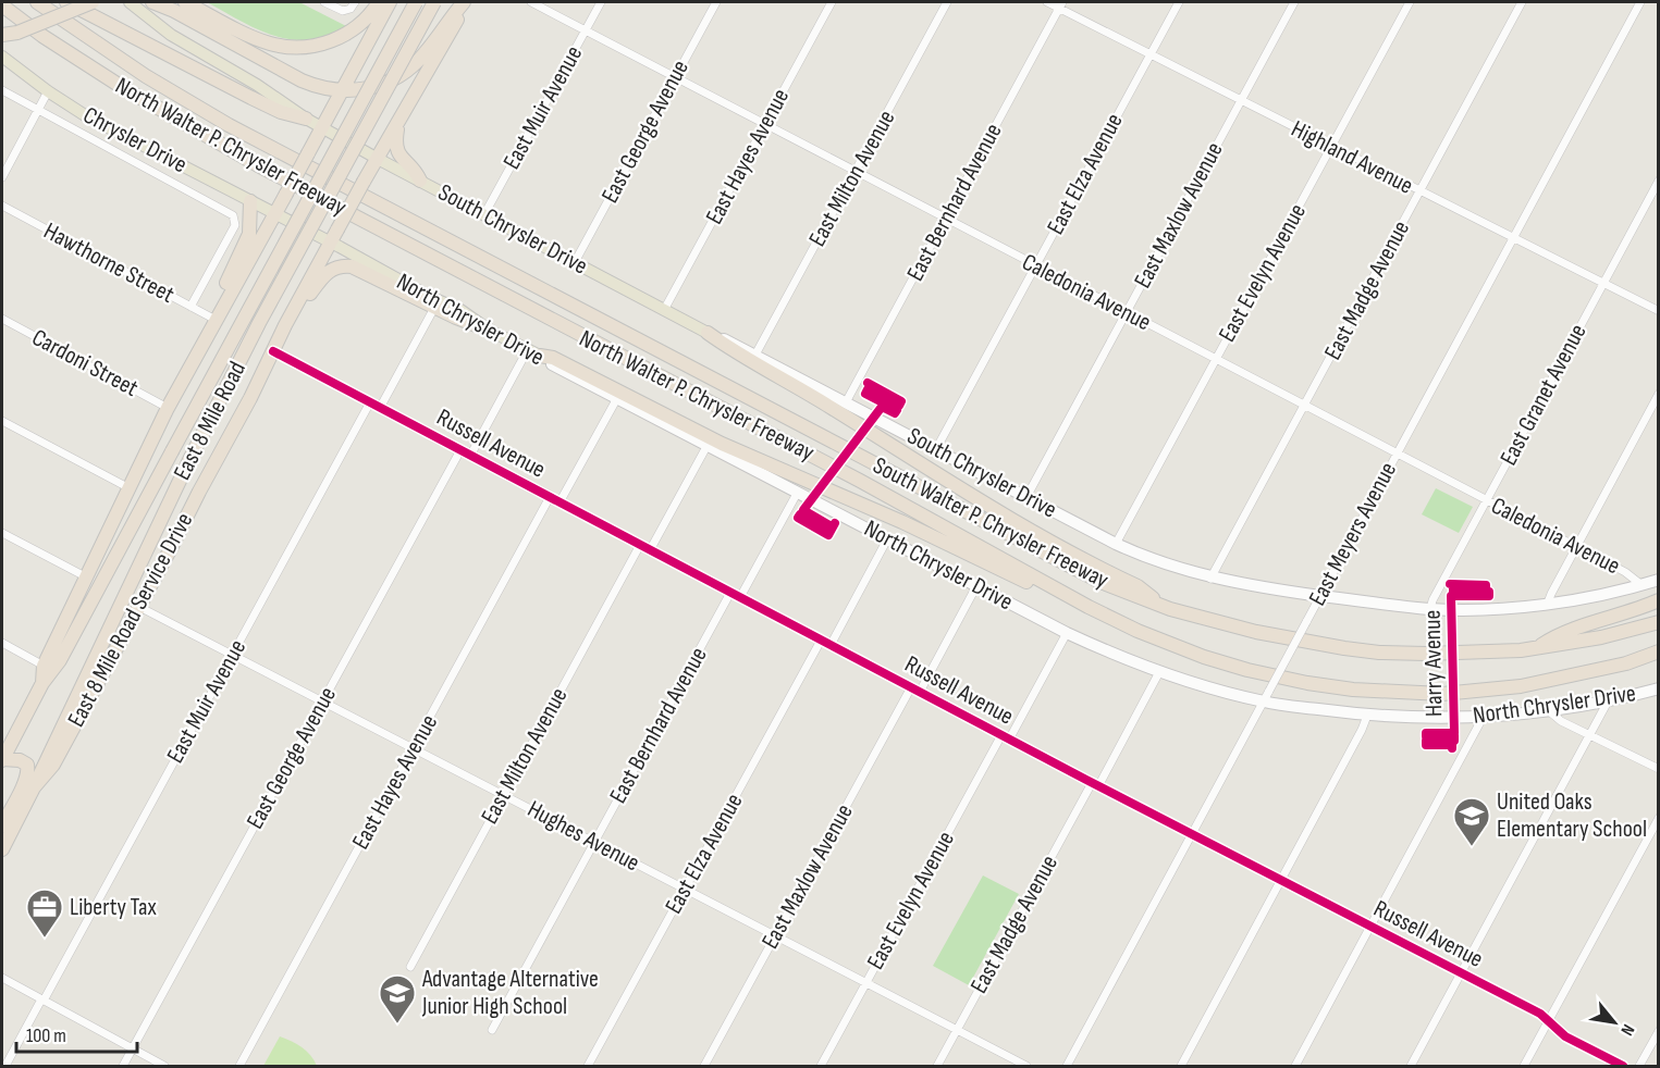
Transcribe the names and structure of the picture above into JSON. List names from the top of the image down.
{
  "streets": {
    "highway": [
      "North Walter P. Chrysler Freeway",
      "East 8 Mile Road",
      "South Walter P. Chrysler Freeway",
      "East 8 Mile Road Service Drive"
    ],
    "main road": ["Chrysler Drive", "South Chrysler Drive", "North Chrysler Drive"],
    "street": [
      "East Muir Avenue",
      "East George Avenue",
      "East Hayes Avenue",
      "Highland Avenue",
      "East Elza Avenue",
      "East Milton Avenue",
      "East Bernhard Avenue",
      "East Maxlow Avenue",
      "Hawthorne Street",
      "East Evelyn Avenue",
      "East Madge Avenue",
      "Caledonia Avenue",
      "Cardoni Street",
      "East Granet Avenue",
      "Russell Avenue",
      "East Meyers Avenue",
      "Hughes Avenue"
    ],
    "cycle path": ["Harry Avenue"]
  },
  "crossings": [
    ["East Muir Avenue", "South Chrysler Drive"],
    ["East Muir Avenue", "Caledonia Avenue"],
    ["East Muir Avenue", "Russell Avenue"],
    ["East Muir Avenue", "Hughes Avenue"],
    ["East George Avenue", "South Chrysler Drive"],
    ["East George Avenue", "Caledonia Avenue"],
    ["East George Avenue", "Russell Avenue"],
    ["East George Avenue", "Hughes Avenue"],
    ["Chrysler Drive", "North Chrysler Drive"],
    ["Chrysler Drive", "East 8 Mile Road"],
    ["East Hayes Avenue", "South Chrysler Drive"],
    ["East Hayes Avenue", "Caledonia Avenue"],
    ["East Hayes Avenue", "Russell Avenue"],
    ["East Hayes Avenue", "Hughes Avenue"],
    ["Highland Avenue", "East Elza Avenue"],
    ["Highland Avenue", "East Bernhard Avenue"],
    ["Highland Avenue", "East Maxlow Avenue"],
    ["Highland Avenue", "East Evelyn Avenue"],
    ["Highland Avenue", "East Madge Avenue"],
    ["Highland Avenue", "East Granet Avenue"],
    ["Highland Avenue", "East Meyers Avenue"],
    ["East Elza Avenue", "South Chrysler Drive"],
    ["East Elza Avenue", "Caledonia Avenue"],
    ["East Elza Avenue", "Russell Avenue"],
    ["East Elza Avenue", "Hughes Avenue"],
    ["East Milton Avenue", "South Chrysler Drive"],
    ["East Milton Avenue", "Caledonia Avenue"],
    ["East Milton Avenue", "Russell Avenue"],
    ["East Milton Avenue", "Hughes Avenue"],
    ["East Bernhard Avenue", "South Chrysler Drive"],
    ["East Bernhard Avenue", "Caledonia Avenue"],
    ["East Bernhard Avenue", "Russell Avenue"],
    ["East Bernhard Avenue", "Hughes Avenue"],
    ["East Maxlow Avenue", "South Chrysler Drive"],
    ["East Maxlow Avenue", "Caledonia Avenue"],
    ["East Maxlow Avenue", "Russell Avenue"],
    ["East Maxlow Avenue", "Hughes Avenue"],
    ["South Chrysler Drive", "East Evelyn Avenue"],
    ["South Chrysler Drive", "East Madge Avenue"],
    ["South Chrysler Drive", "Caledonia Avenue"],
    ["South Chrysler Drive", "East Granet Avenue"],
    ["South Chrysler Drive", "East 8 Mile Road"],
    ["South Chrysler Drive", "East Meyers Avenue"],
    ["South Chrysler Drive", "East 8 Mile Road Service Drive"],
    ["Hawthorne Street", "East 8 Mile Road"],
    ["East Evelyn Avenue", "Caledonia Avenue"],
    ["East Evelyn Avenue", "Russell Avenue"],
    ["East Evelyn Avenue", "Hughes Avenue"],
    ["East Madge Avenue", "Caledonia Avenue"],
    ["East Madge Avenue", "North Chrysler Drive"],
    ["East Madge Avenue", "Russell Avenue"],
    ["East Madge Avenue", "Hughes Avenue"],
    ["Caledonia Avenue", "East Granet Avenue"],
    ["Caledonia Avenue", "East Meyers Avenue"],
    ["North Chrysler Drive", "East 8 Mile Road"],
    ["North Chrysler Drive", "East Meyers Avenue"],
    ["North Chrysler Drive", "East 8 Mile Road Service Drive"],
    ["Cardoni Street", "East 8 Mile Road"],
    ["East 8 Mile Road", "East 8 Mile Road Service Drive"],
    ["Russell Avenue", "East Meyers Avenue"],
    ["Russell Avenue", "East 8 Mile Road Service Drive"],
    ["East 8 Mile Road Service Drive", "Hughes Avenue"]
  ],
  "places": {
    "school or university": ["United Oaks Elementary School", "Advantage Alternative Junior High School"],
    "office": ["Liberty Tax"]
  },
  "scale_bar": "100 m",
  "north": "bottom right"
}
